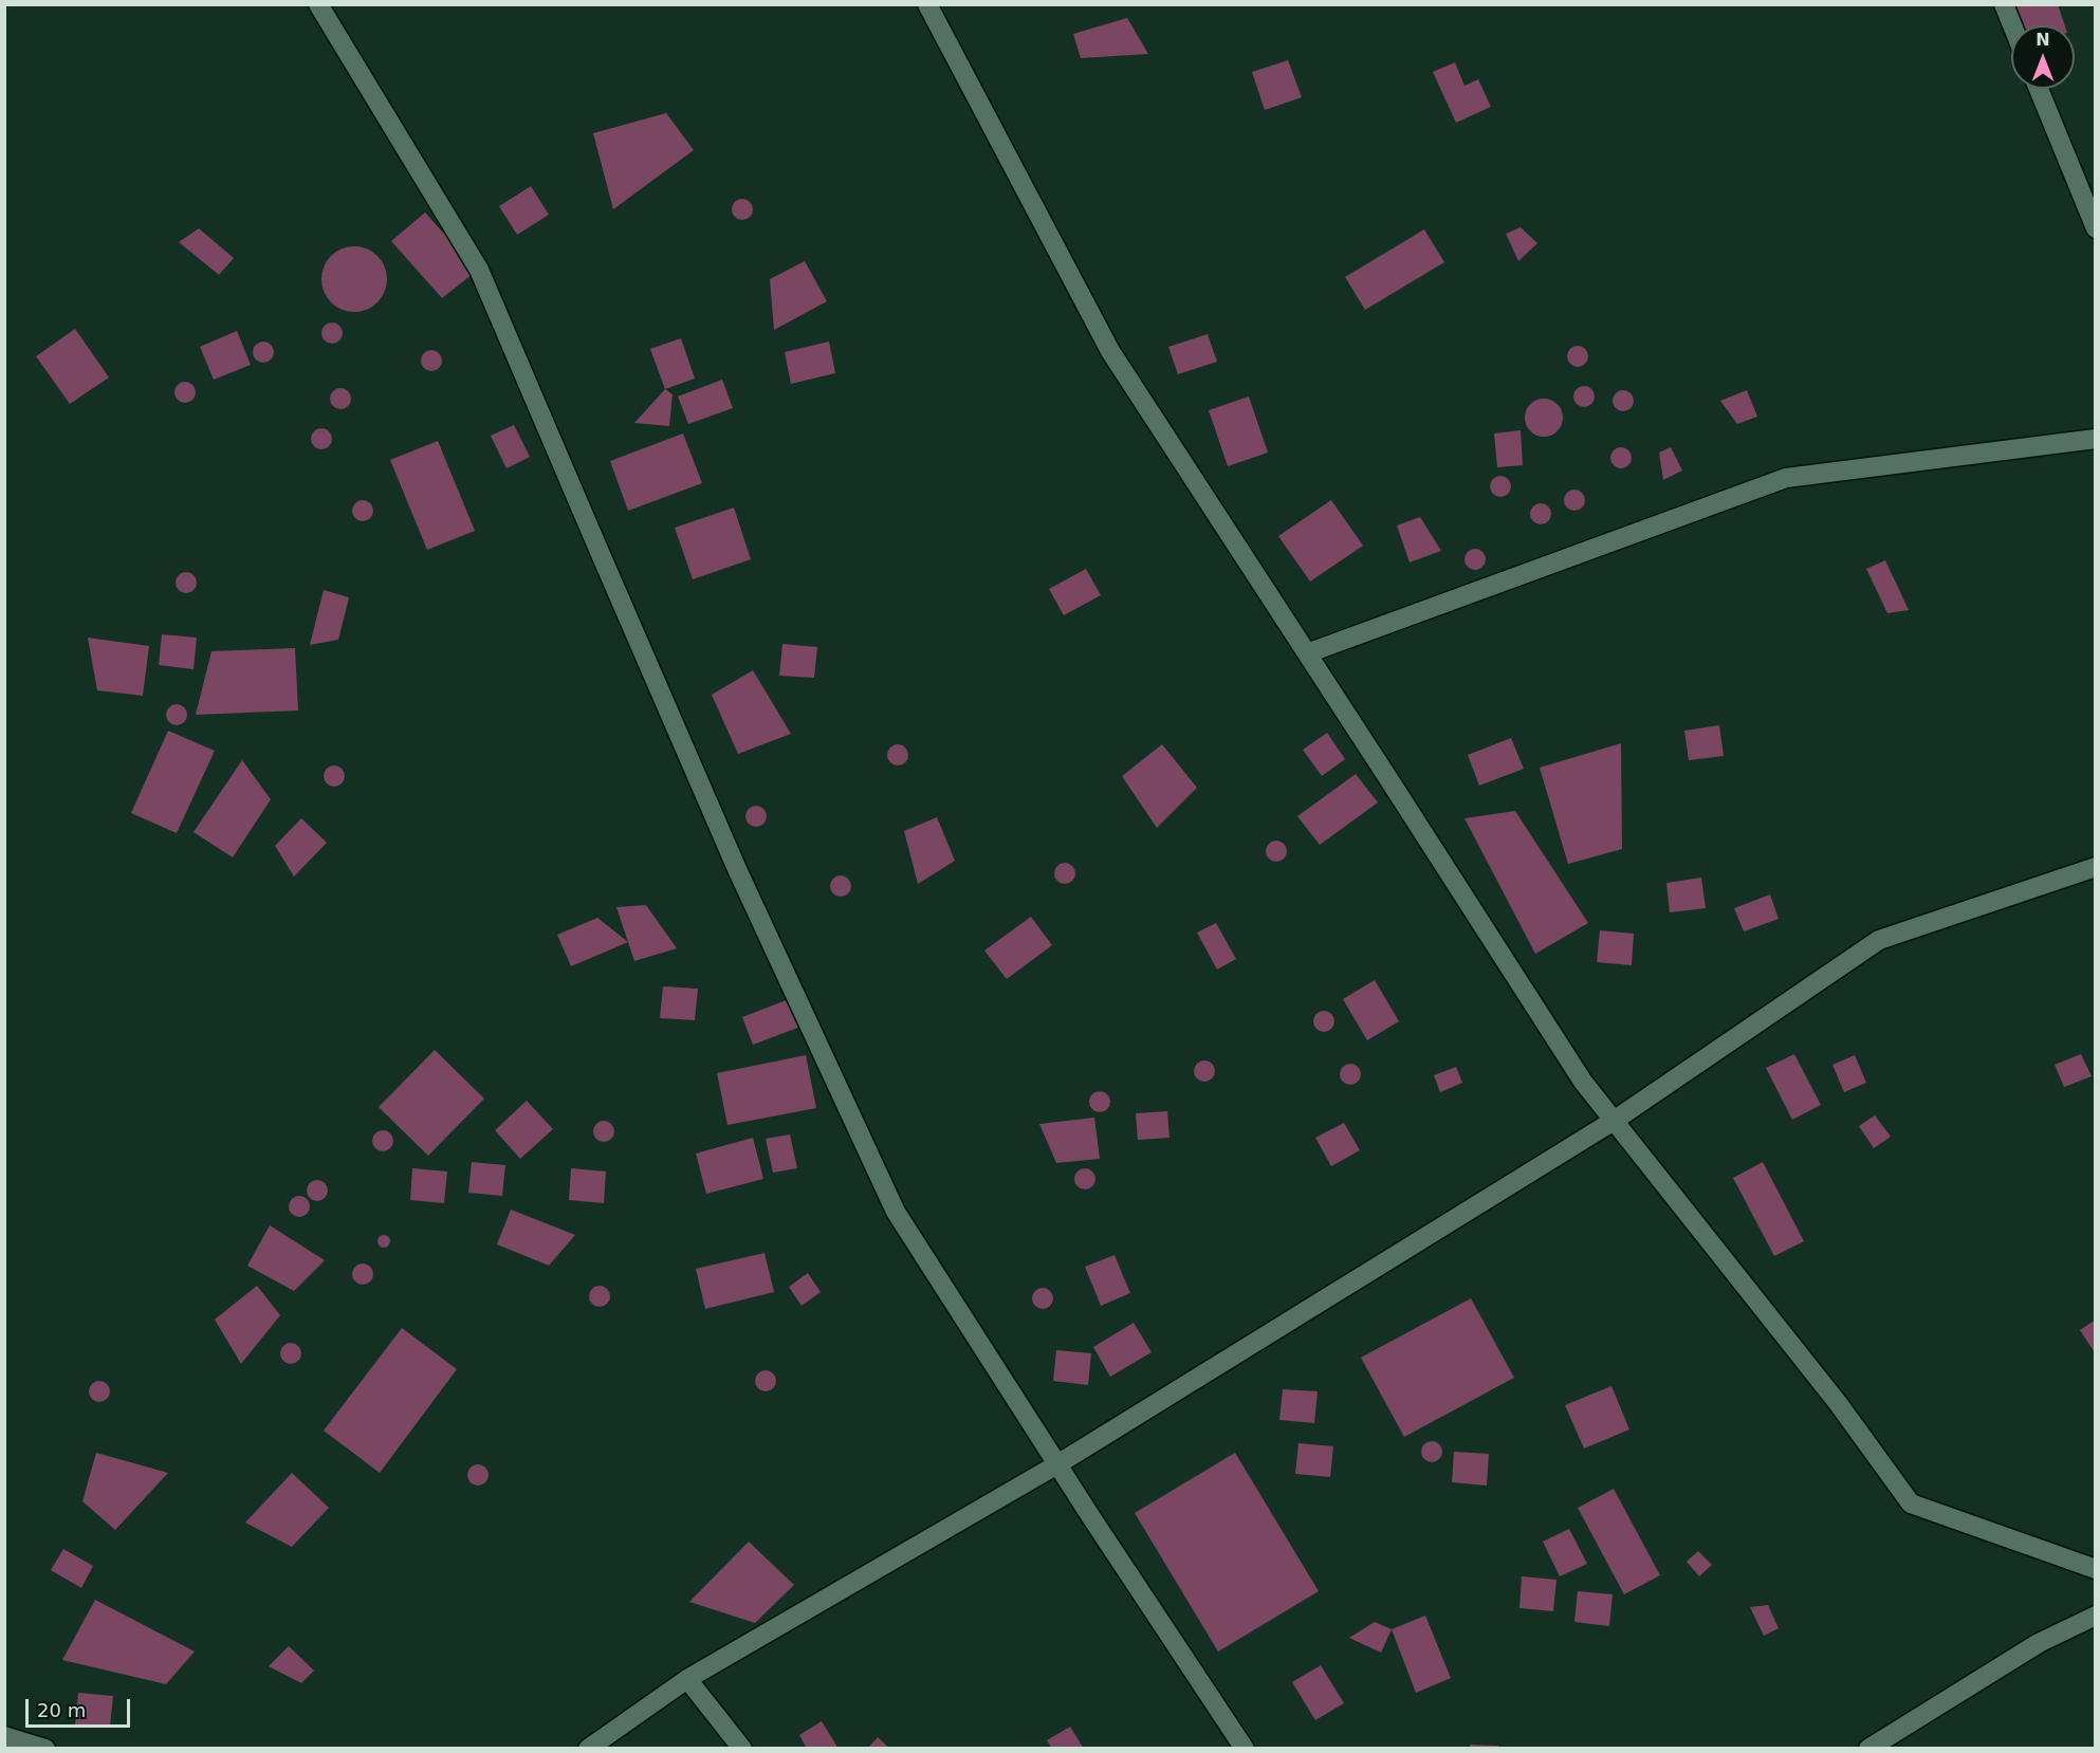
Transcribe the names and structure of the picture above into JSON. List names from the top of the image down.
{
  "scale_bar": "20 m",
  "north": "top"
}
